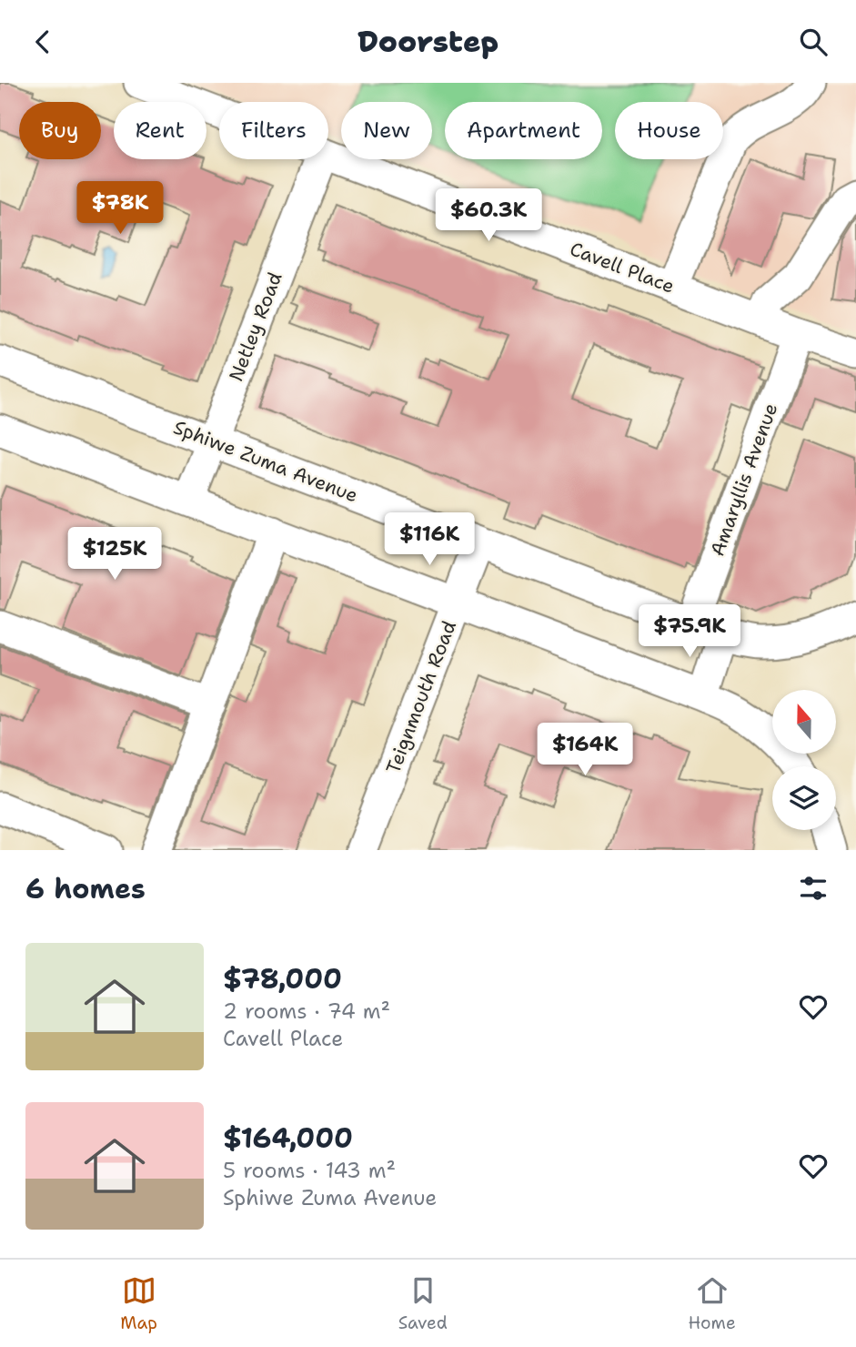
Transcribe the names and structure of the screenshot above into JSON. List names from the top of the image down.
{
  "streets": {
    "street": [
      "Cavell Place",
      "Netley Road",
      "Sphiwe Zuma Avenue",
      "Amaryllis Avenue",
      "Teignmouth Road"
    ]
  },
  "crossings": [
    ["Cavell Place", "Amaryllis Avenue"],
    ["Netley Road", "Sphiwe Zuma Avenue"],
    ["Sphiwe Zuma Avenue", "Amaryllis Avenue"],
    ["Sphiwe Zuma Avenue", "Teignmouth Road"]
  ],
  "north": "top",
  "page": {
    "header": "Doorstep",
    "chip": [
      "Buy",
      "Rent",
      "Filters",
      "New",
      "Apartment",
      "House"
    ],
    "price": [
      "$78K",
      "$60.3K",
      "$116K",
      "$125K",
      "$75.9K",
      "$164K"
    ],
    "heading": "6 homes",
    "list": [
      {
        "name": "$78,000",
        "note": "2 rooms · 74 m² · Cavell Place"
      },
      {
        "name": "$164,000",
        "note": "5 rooms · 143 m² · Sphiwe Zuma Avenue"
      }
    ],
    "tabs": ["Map", "Saved", "Home"]
  }
}
